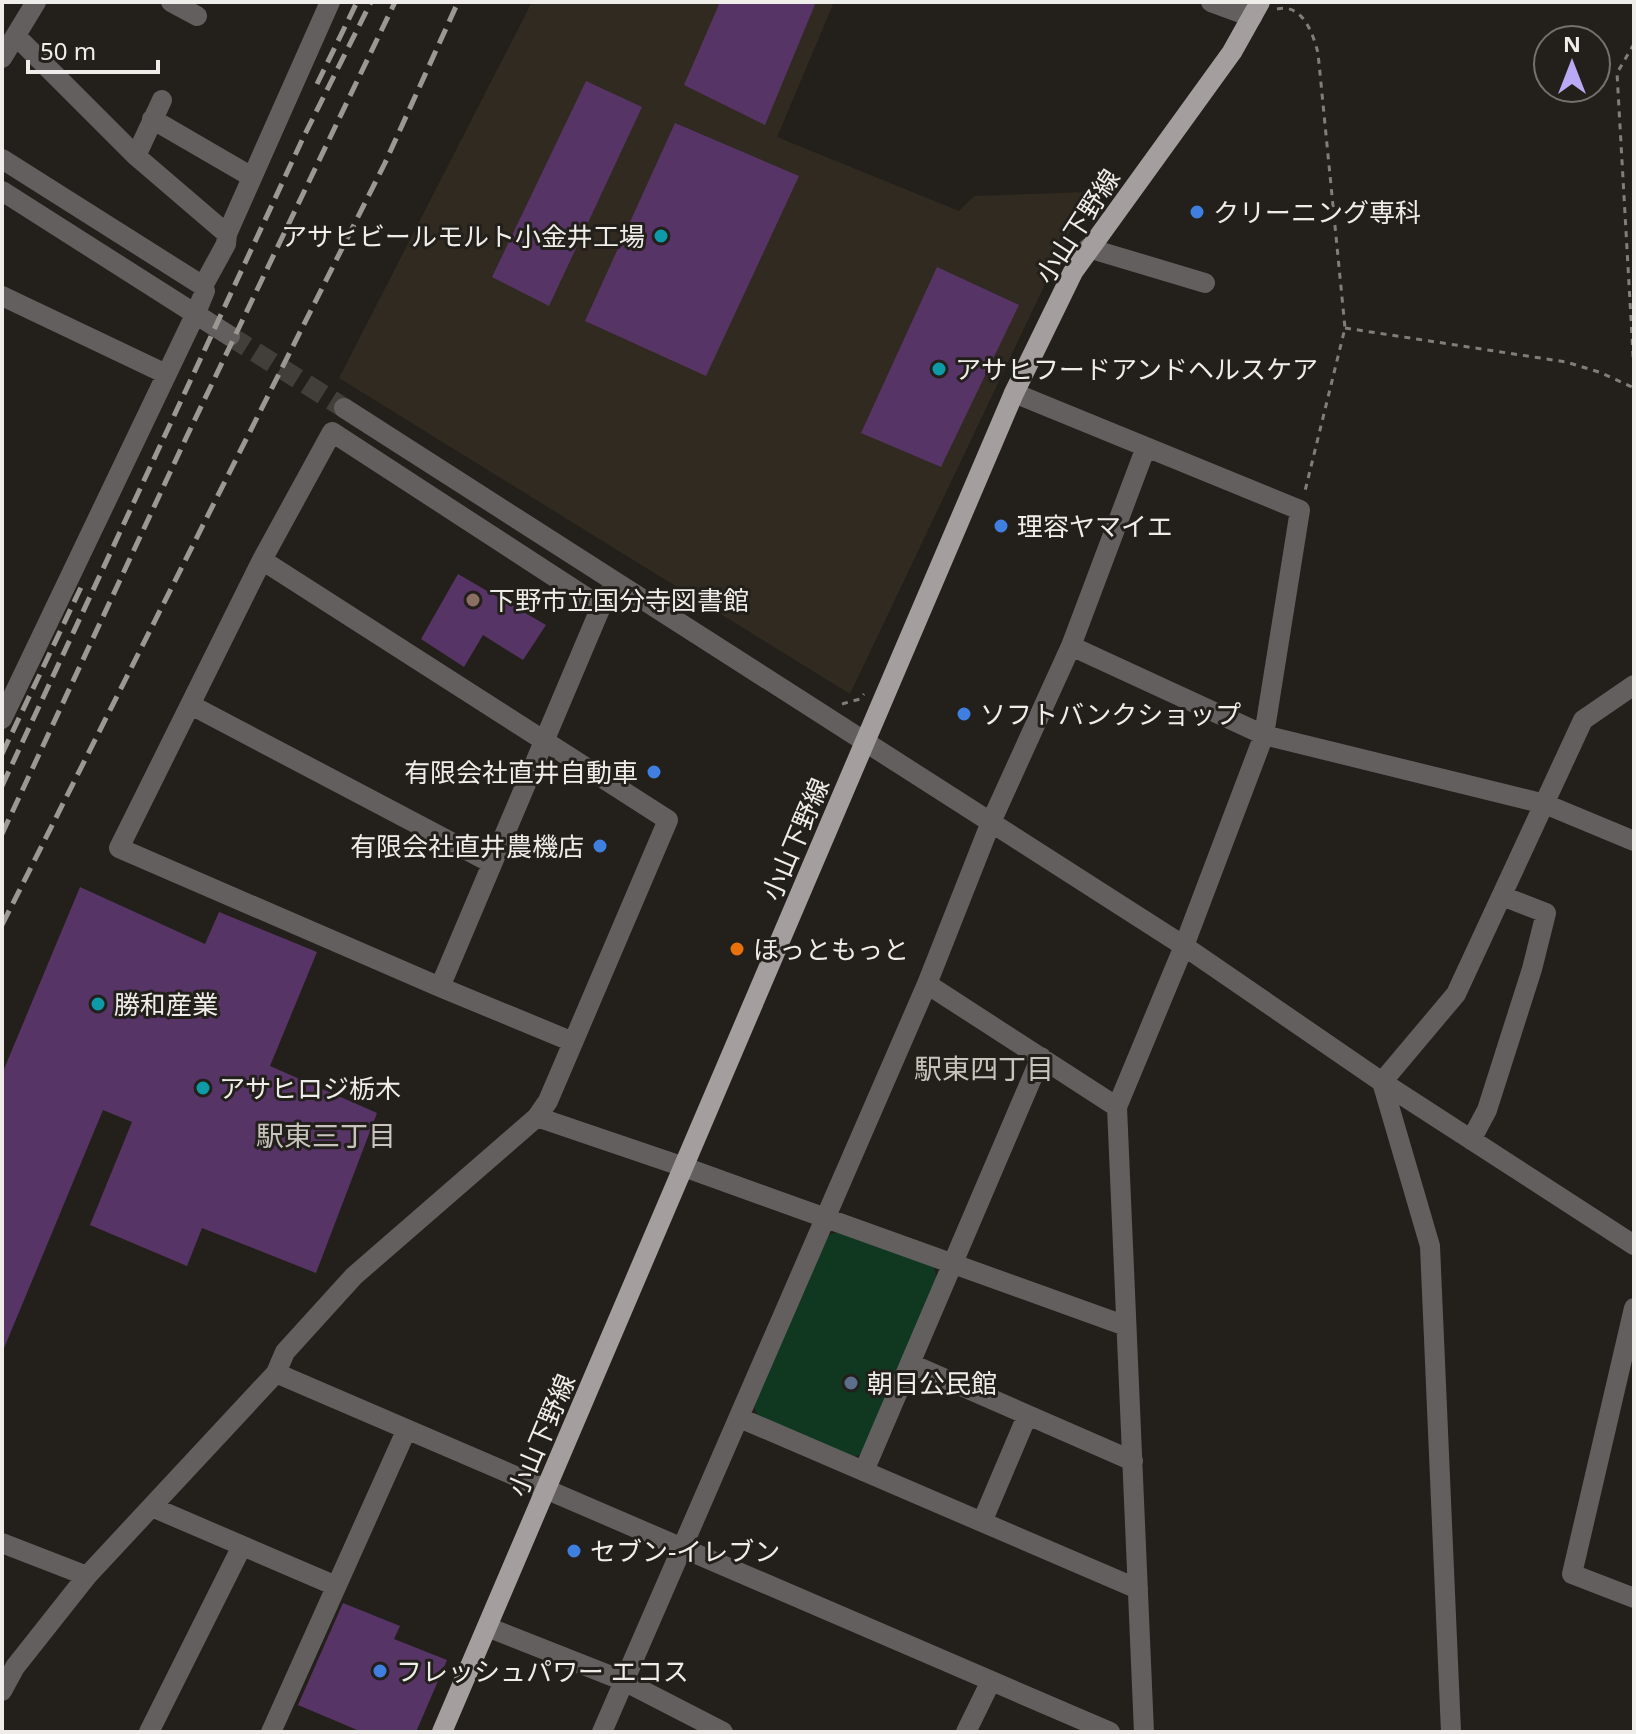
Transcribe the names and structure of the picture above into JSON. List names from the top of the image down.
{
  "streets": {
    "main road": ["小山下野線"]
  },
  "districts": ["駅東四丁目", "駅東三丁目"],
  "places": [
    "クリーニング専科",
    "アサヒビールモルト小金井工場",
    "アサヒフードアンドヘルスケア",
    "理容ヤマイエ",
    "下野市立国分寺図書館",
    "ソフトバンクショップ",
    "有限会社直井自動車",
    "有限会社直井農機店",
    "ほっともっと",
    "勝和産業",
    "アサヒロジ栃木",
    "朝日公民館",
    "セブン-イレブン",
    "フレッシュパワー エコス"
  ],
  "scale_bar": "50 m",
  "north": "top"
}
